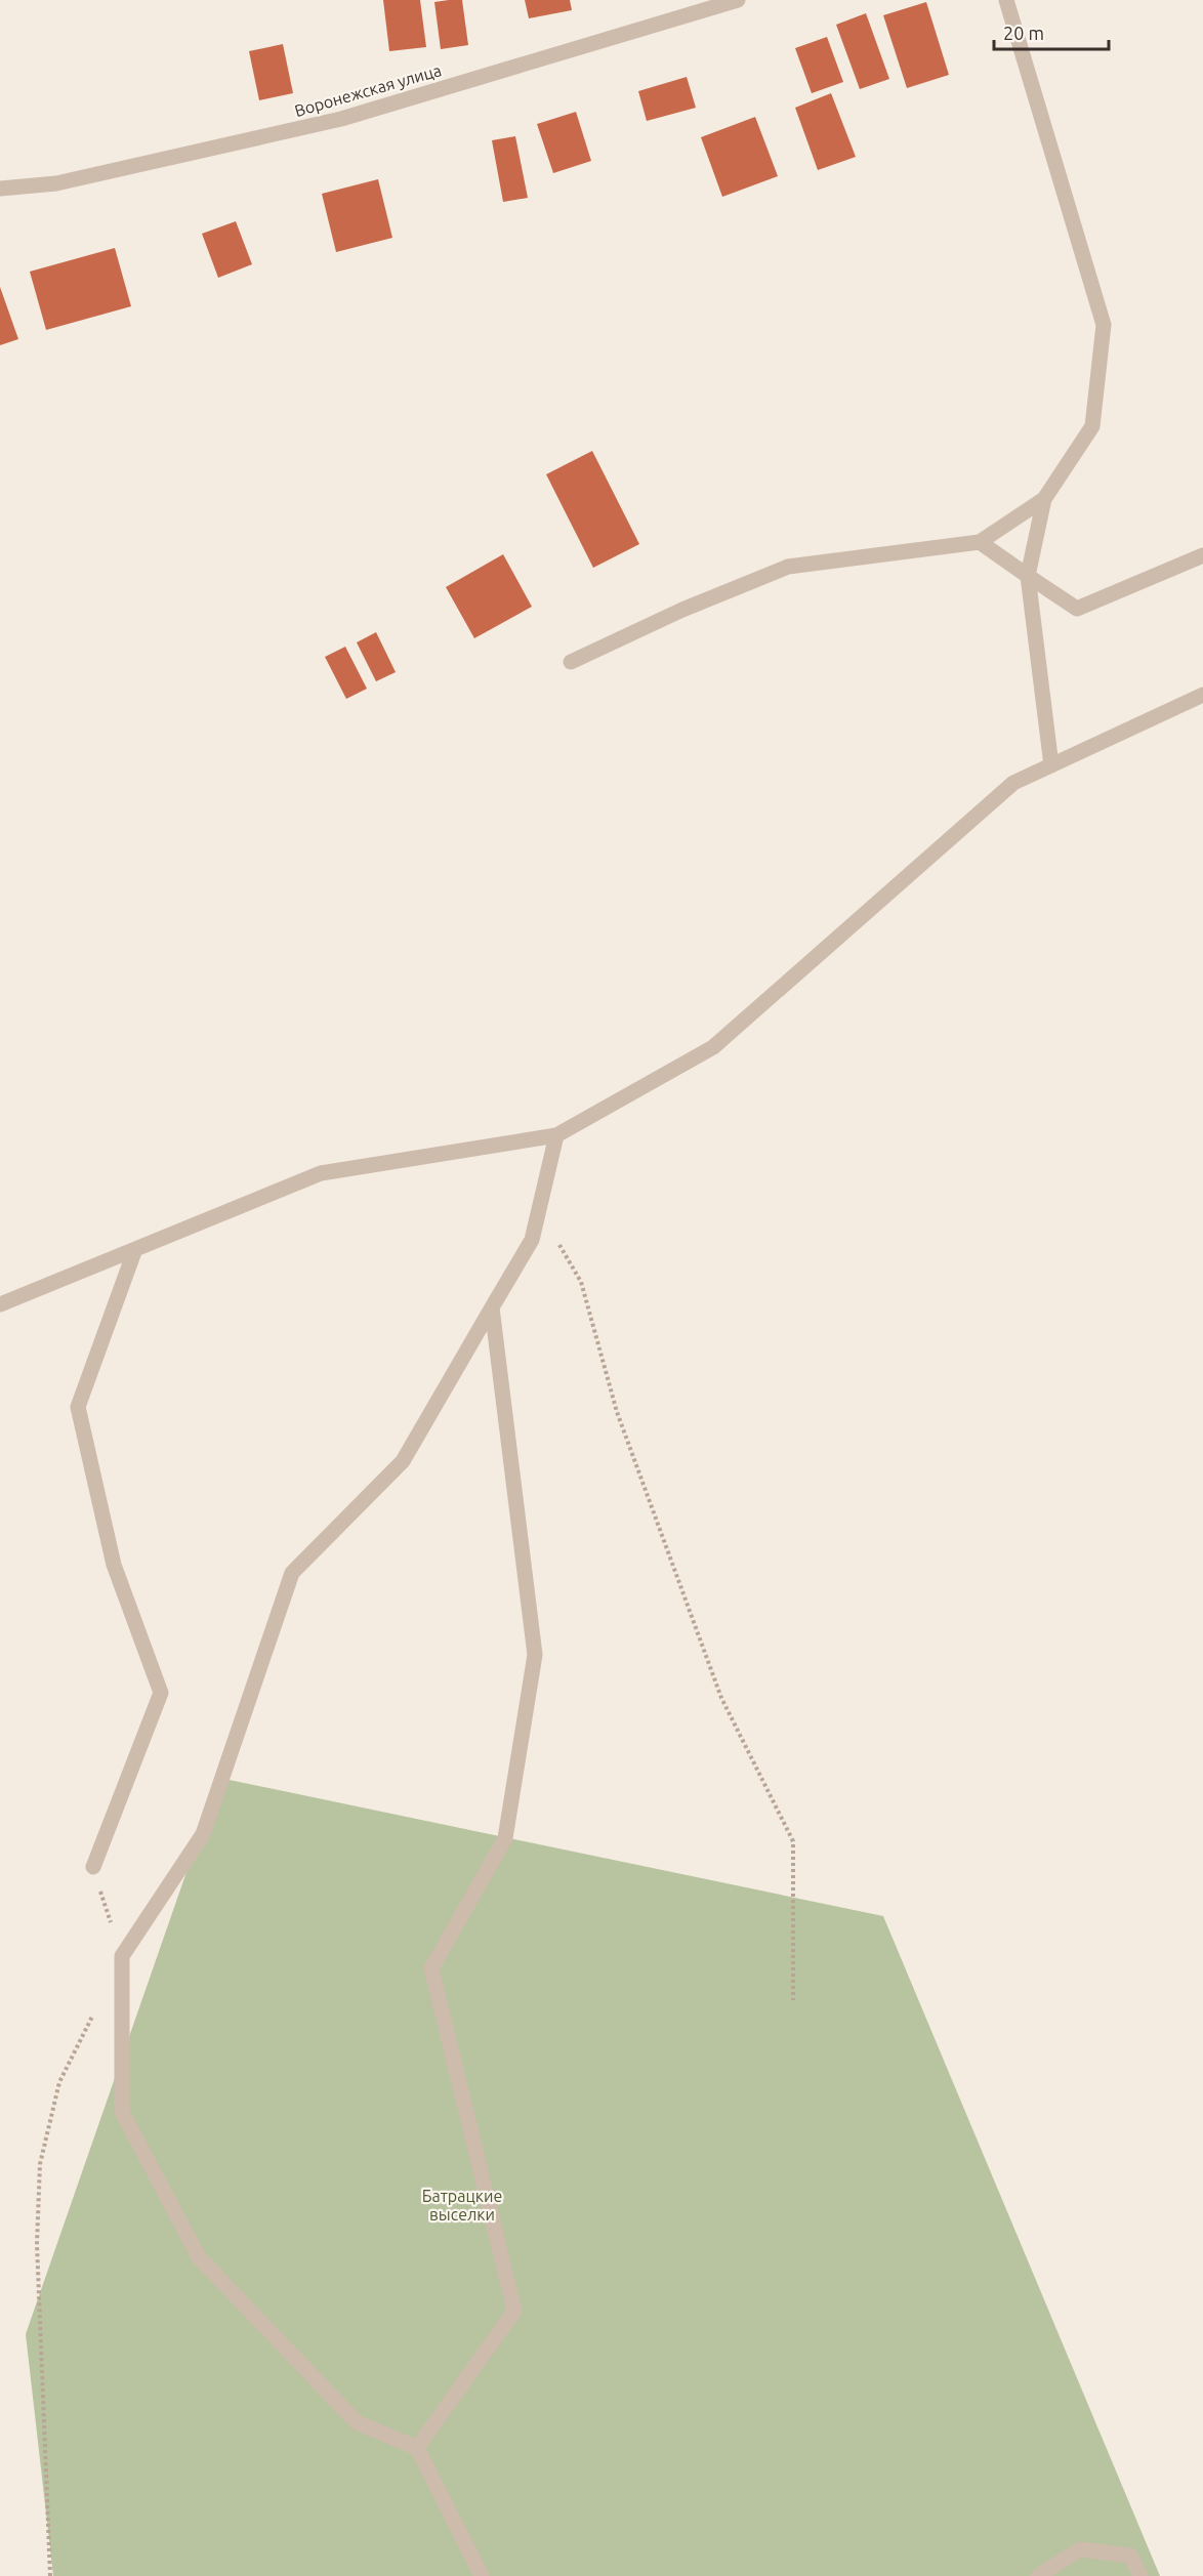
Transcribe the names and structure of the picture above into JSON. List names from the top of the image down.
{
  "streets": {
    "street": ["Воронежская улица"]
  },
  "parks": ["Батрацкие выселки"],
  "scale_bar": "20 m"
}
